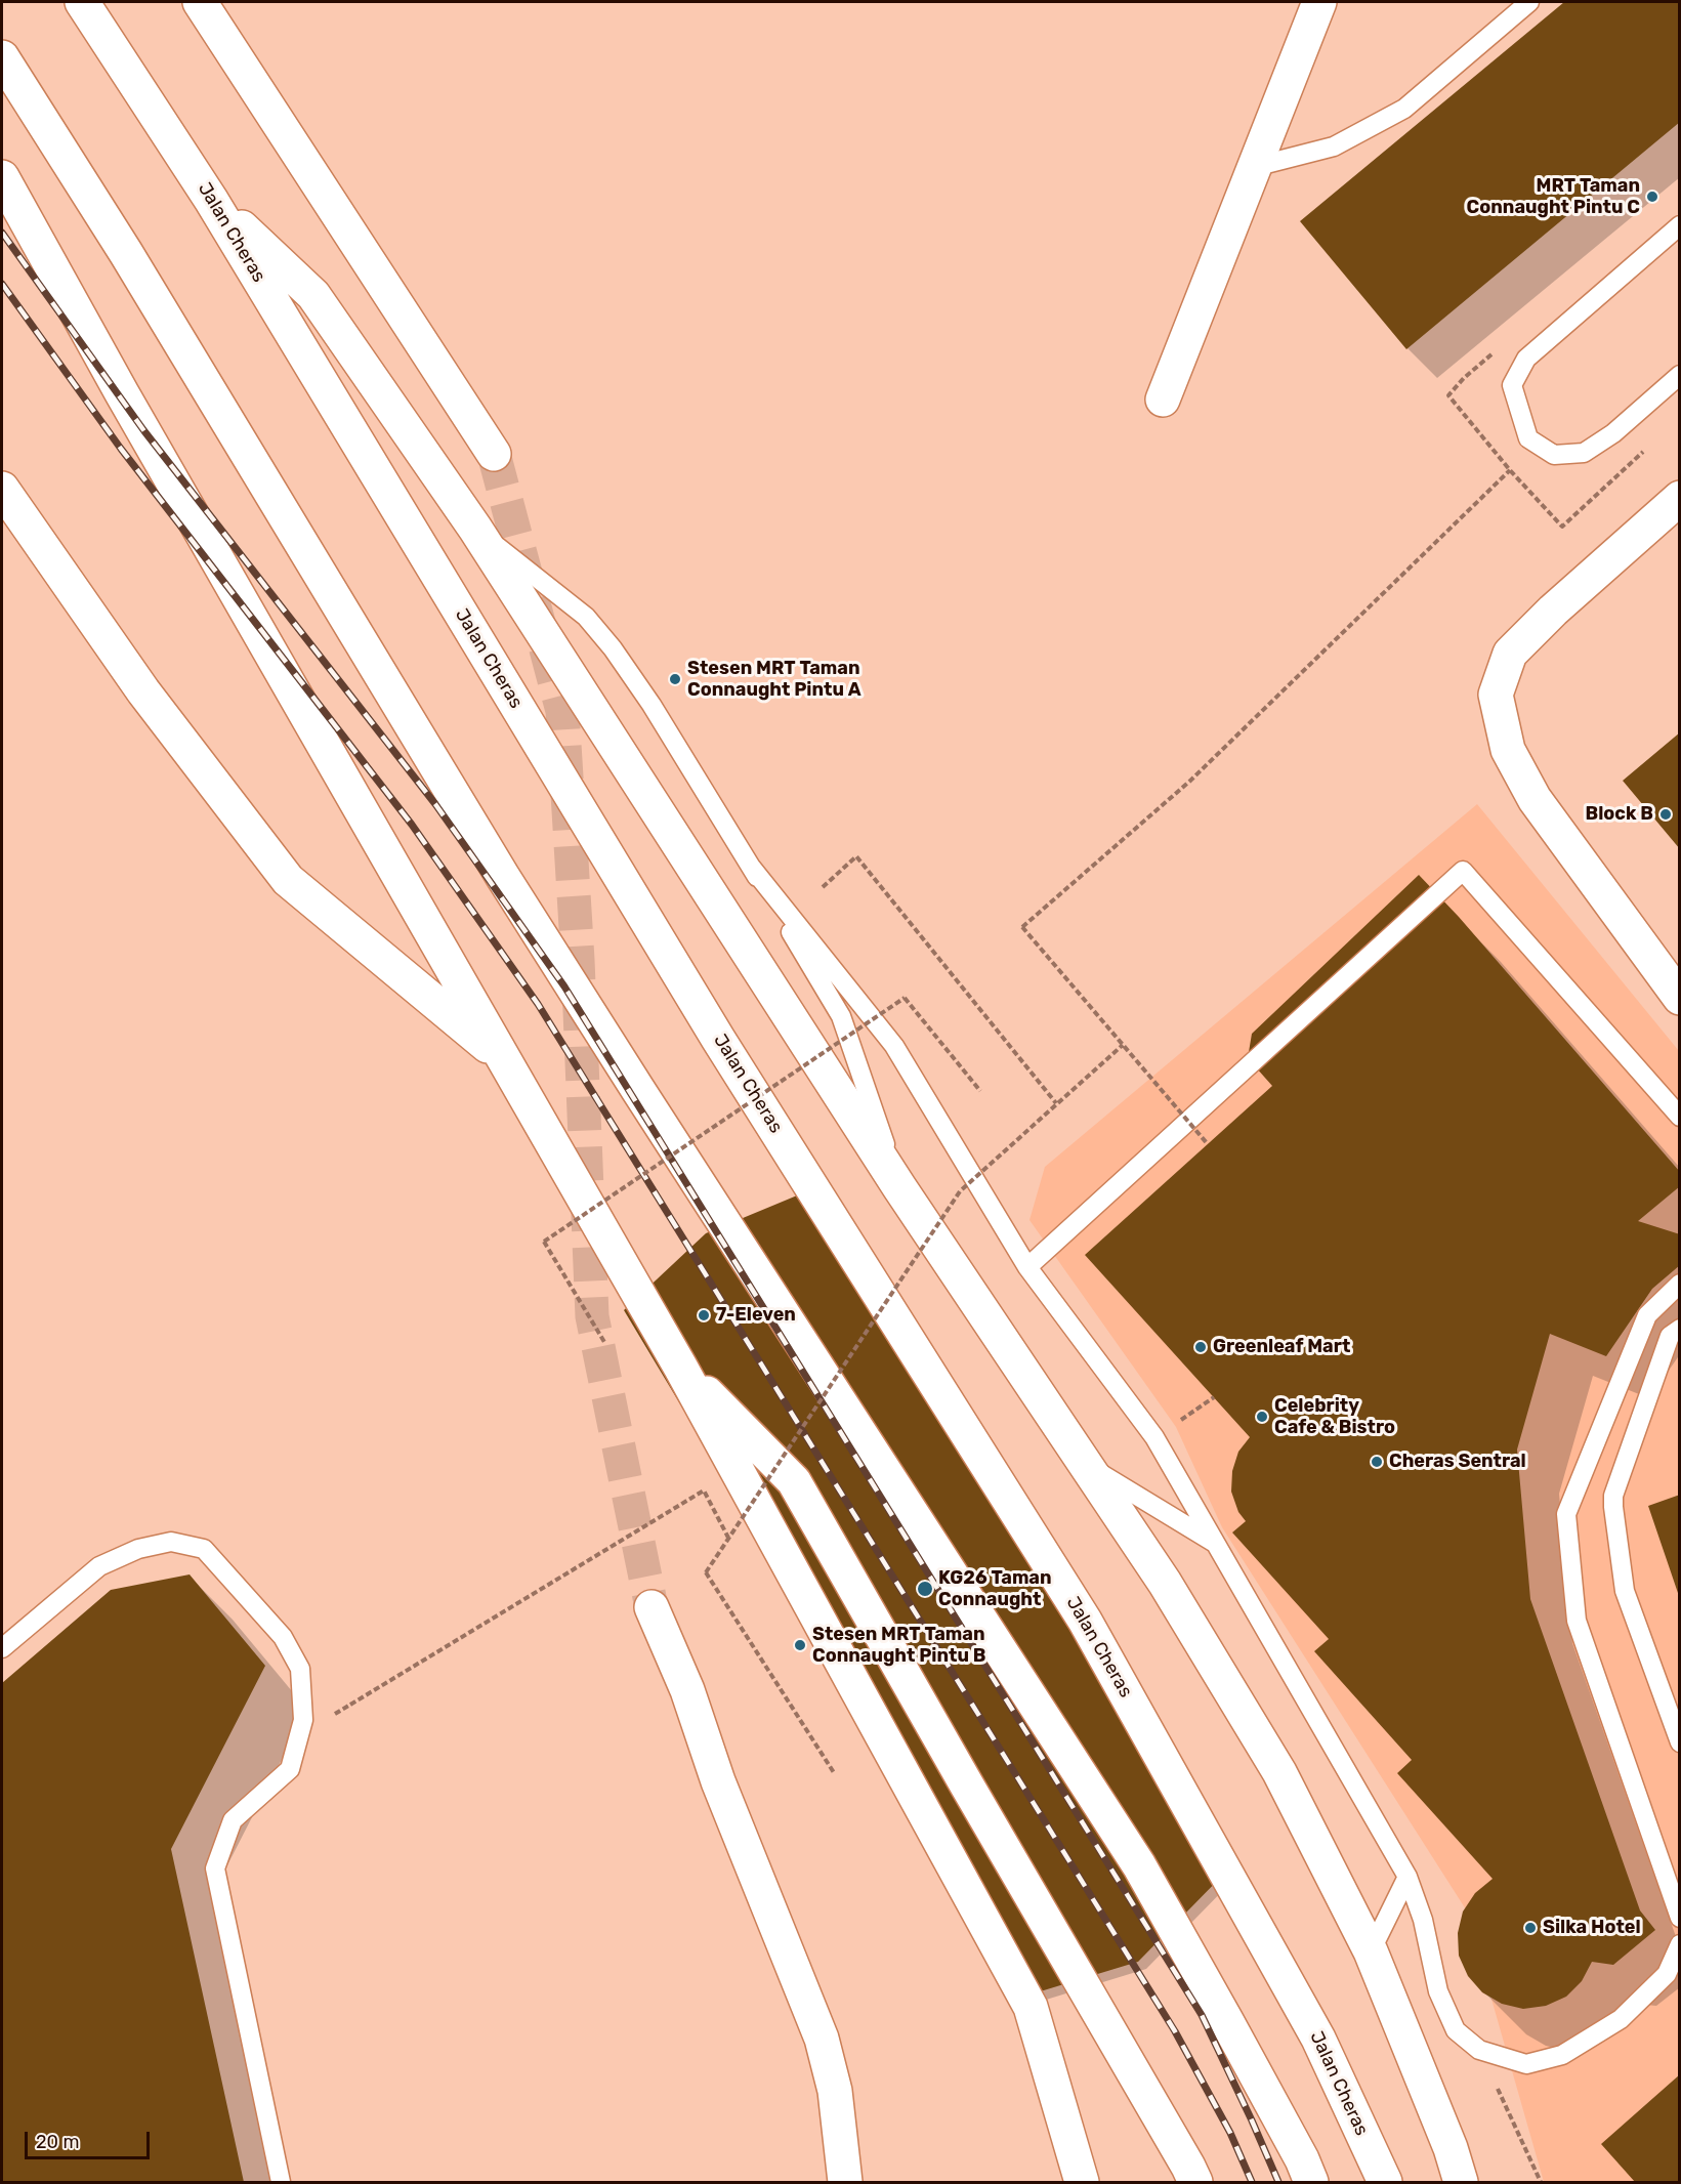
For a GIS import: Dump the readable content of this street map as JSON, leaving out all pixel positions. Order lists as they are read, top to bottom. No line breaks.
{"streets":{"main road":["Jalan Cheras"]},"places":["MRT Taman Connaught Pintu C","Stesen MRT Taman Connaught Pintu A","Block B","7-Eleven","Greenleaf Mart","Celebrity Cafe & Bistro","Cheras Sentral","KG26 Taman Connaught","Stesen MRT Taman Connaught Pintu B","Silka Hotel"],"scale_bar":"20 m"}
